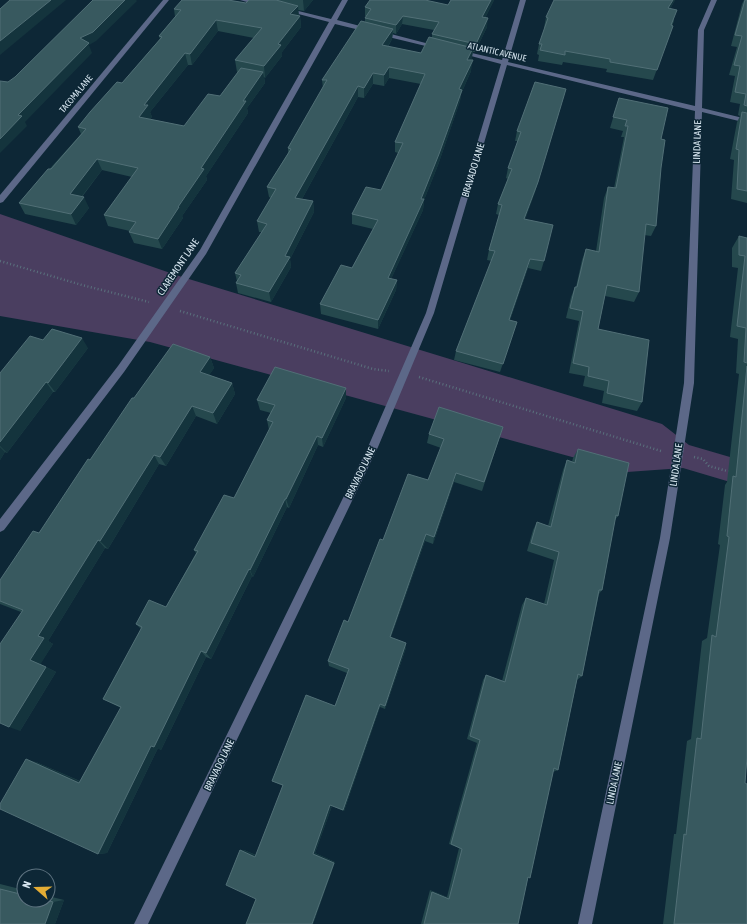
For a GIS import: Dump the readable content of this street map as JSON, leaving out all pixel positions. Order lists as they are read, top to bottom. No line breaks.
{"streets":{"street":["ATLANTIC AVENUE","TACOMA LANE","LINDA LANE","BRAVADO LANE","CLAREMONT LANE"]},"crossings":[["ATLANTIC AVENUE","LINDA LANE"],["ATLANTIC AVENUE","BRAVADO LANE"]],"north":"left"}
